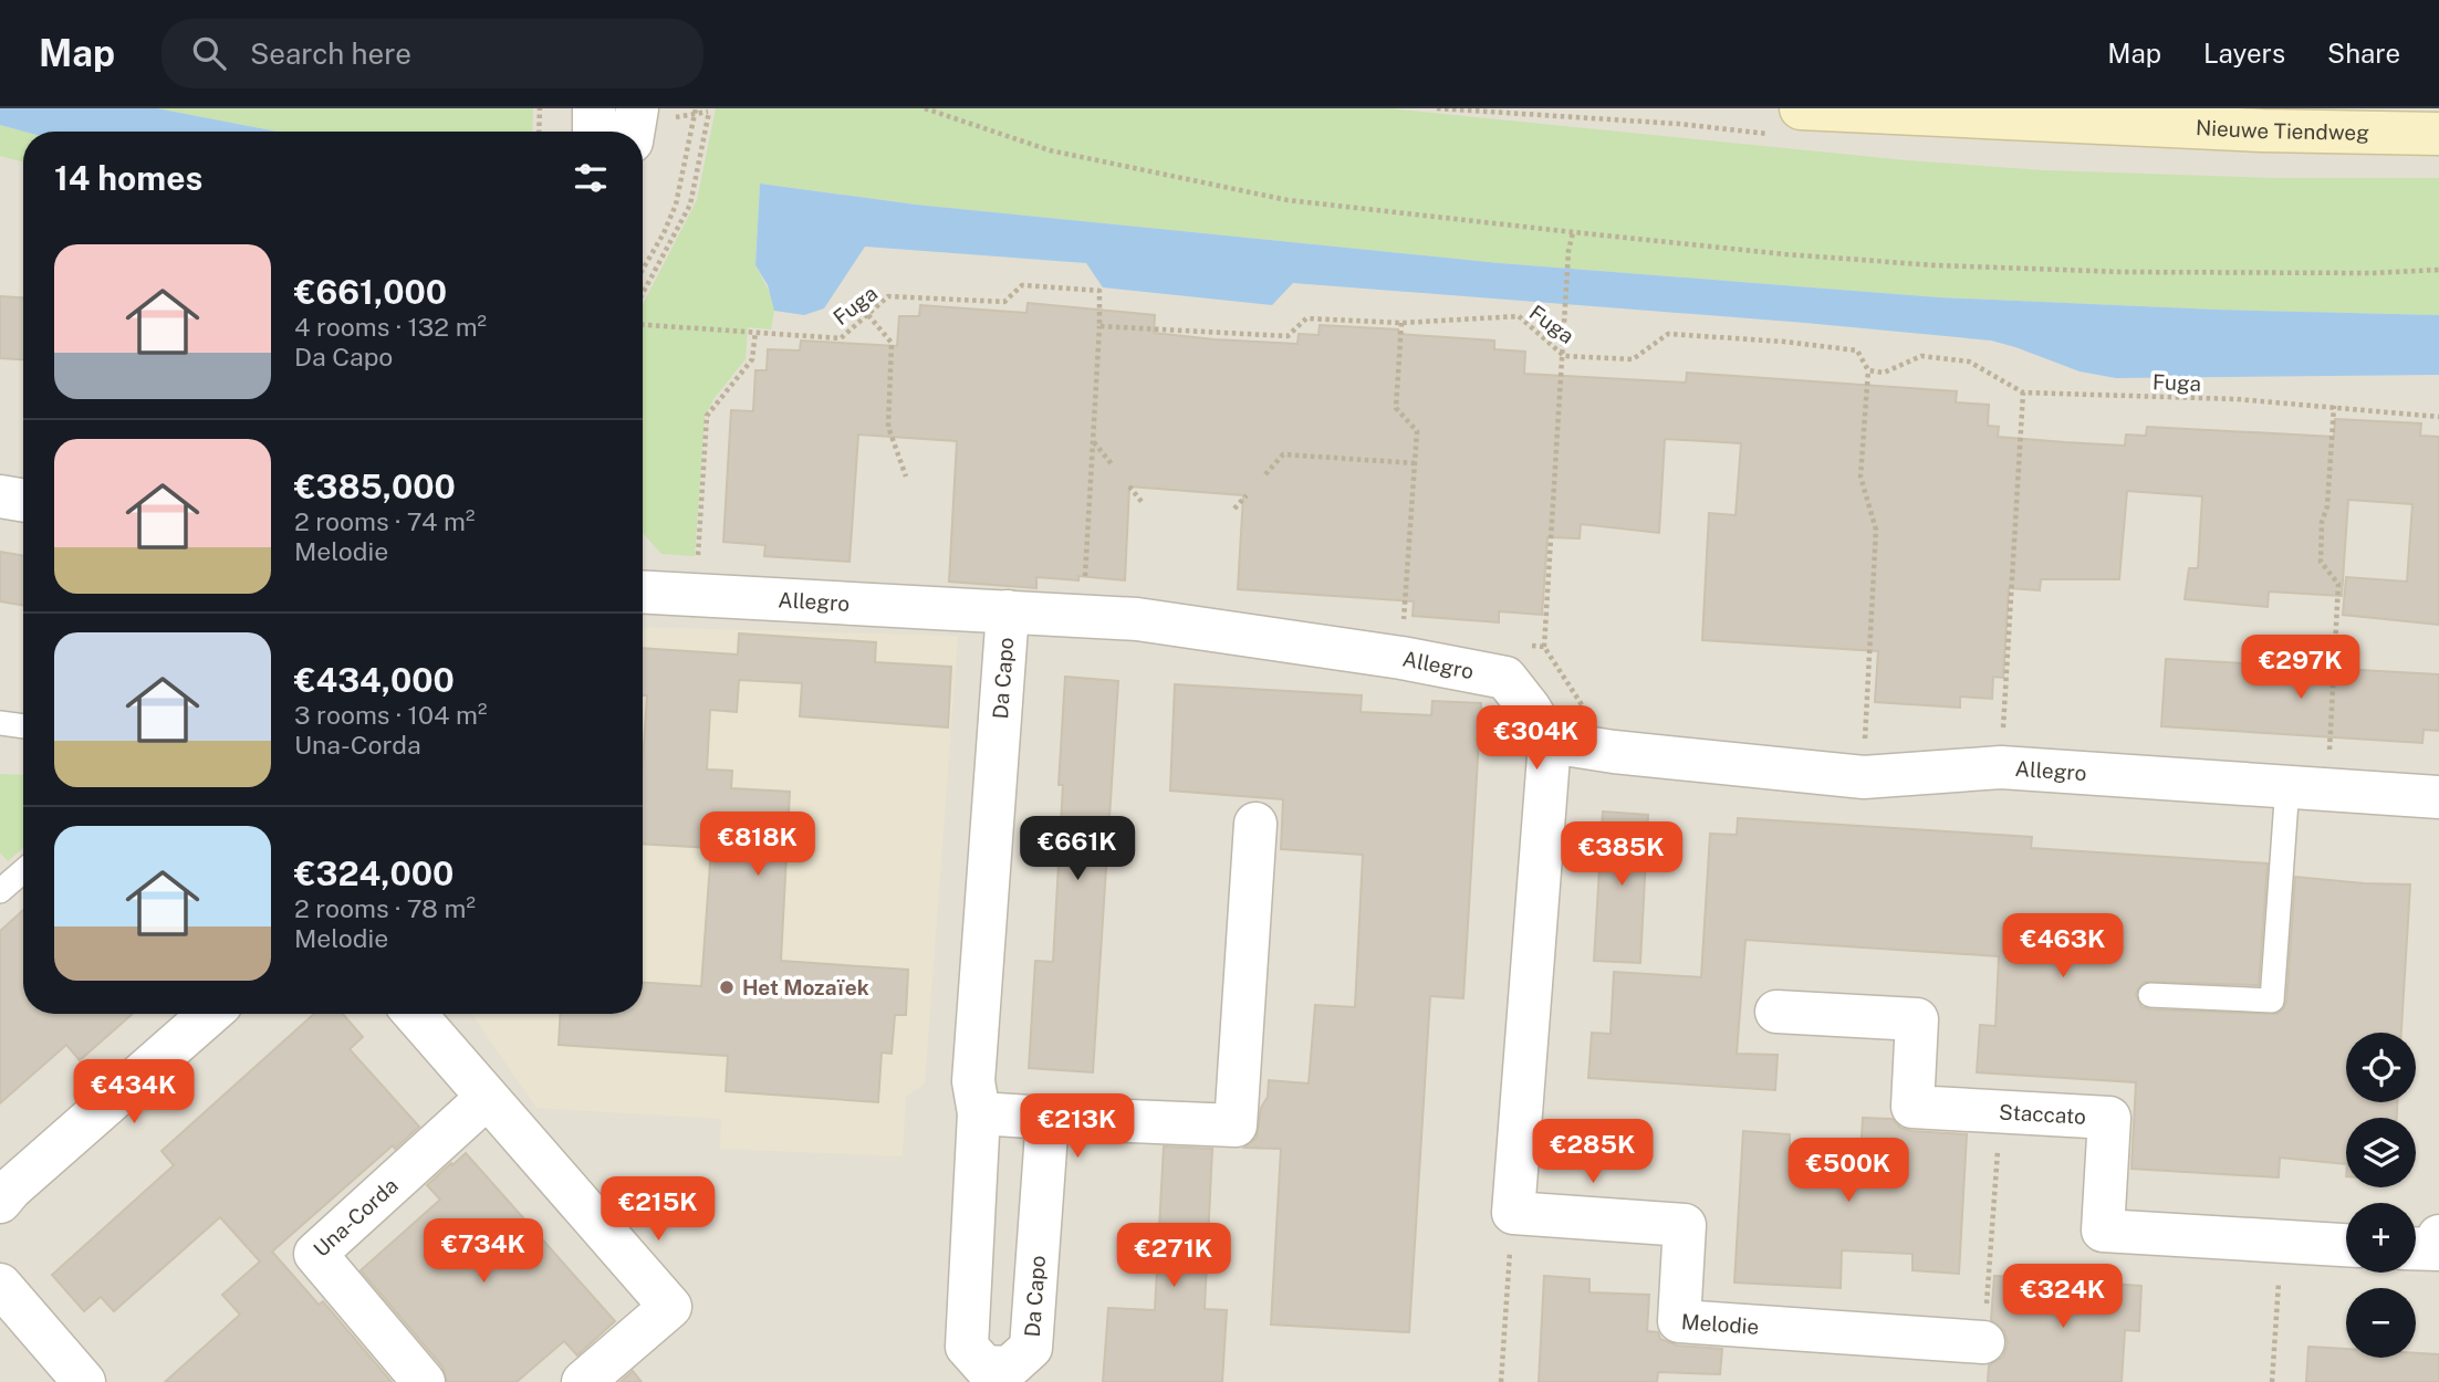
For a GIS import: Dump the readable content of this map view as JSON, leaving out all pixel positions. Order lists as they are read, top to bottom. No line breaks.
{"streets":{"street":["Nieuwe Tiendweg","Allegro","Da Capo","Staccato","Una-Corda","Melodie"],"path":["Fuga"]},"crossings":[["Allegro","Da Capo"]],"places":["Het Mozaïek"],"page":{"header":"Map","search":"Search here","nav":["Map","Layers","Share"],"heading":"14 homes","list":[{"name":"€661,000","note":"4 rooms · 132 m² · Da Capo"},{"name":"€385,000","note":"2 rooms · 74 m² · Melodie"},{"name":"€434,000","note":"3 rooms · 104 m² · Una-Corda"},{"name":"€324,000","note":"2 rooms · 78 m² · Melodie"}],"price":["€297K","€304K","€818K","€661K","€385K","€463K","€434K","€213K","€285K","€500K","€215K","€734K","€271K","€324K"],"map_buttons":["+","−"]}}
